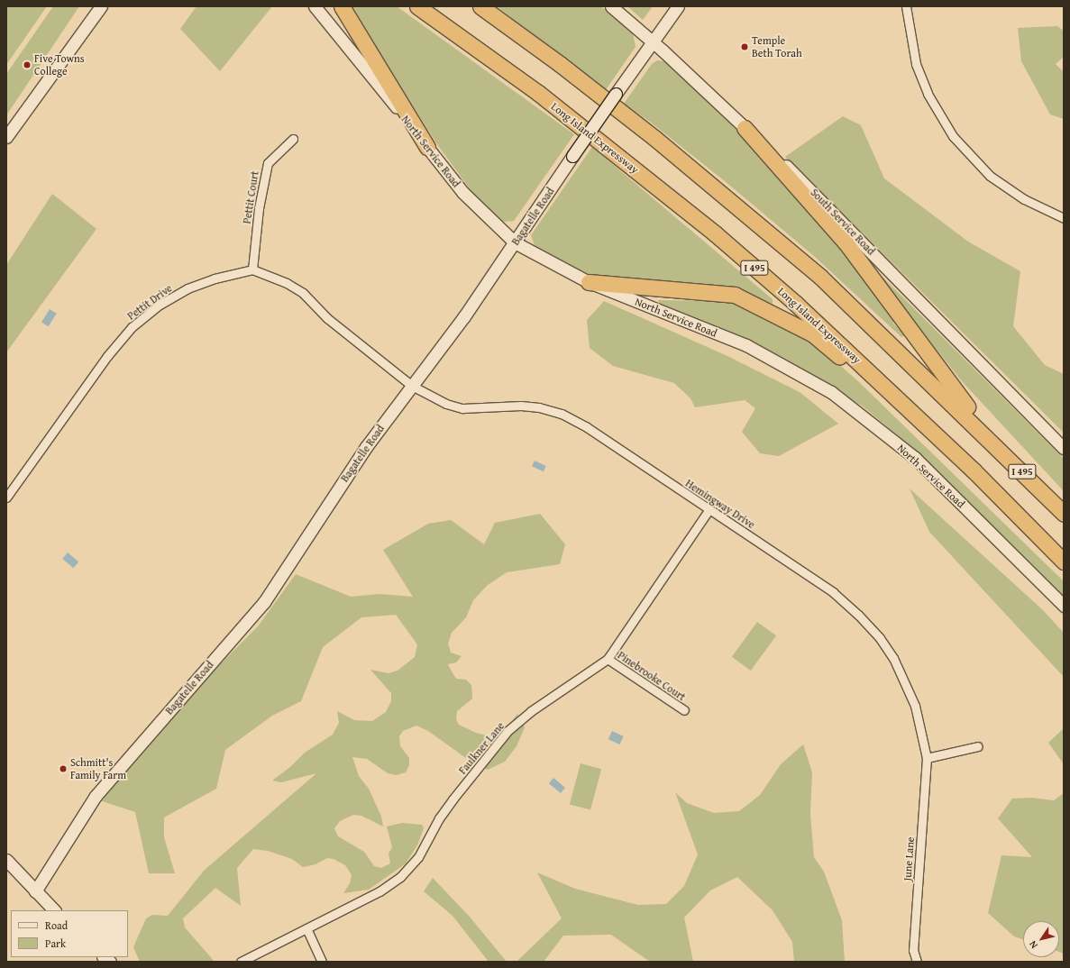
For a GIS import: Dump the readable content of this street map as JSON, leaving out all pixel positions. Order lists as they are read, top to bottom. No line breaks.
{"streets":{"highway":["Long Island Expressway","I 495"],"main road":["North Service Road","Bagatelle Road","South Service Road"],"street":["Pettit Court","Pettit Drive","Hemingway Drive","Pinebrooke Court","Faulkner Lane","June Lane"]},"crossings":[["North Service Road","Bagatelle Road"],["Pettit Court","Pettit Drive"],["Bagatelle Road","South Service Road"],["Bagatelle Road","Hemingway Drive"],["Hemingway Drive","Faulkner Lane"],["Hemingway Drive","June Lane"],["Pinebrooke Court","Faulkner Lane"]],"places":["Temple Beth Torah","Five Towns College","Schmitt's Family Farm"],"legend":["Road","Park"],"north":"bottom left"}
